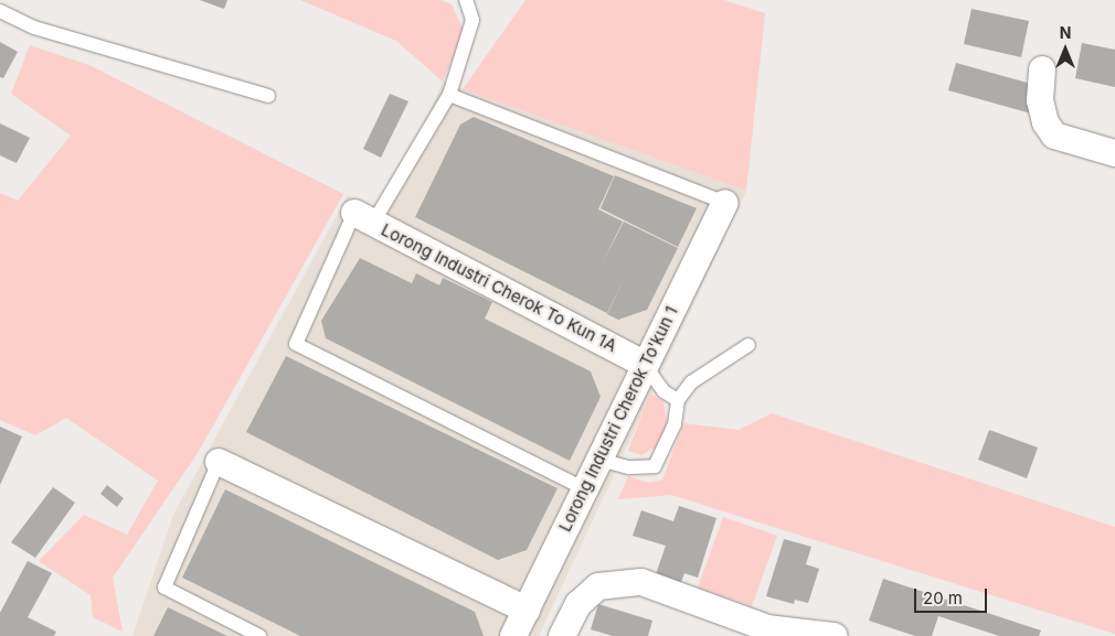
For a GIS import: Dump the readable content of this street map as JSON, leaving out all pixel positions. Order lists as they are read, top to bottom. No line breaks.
{"streets":{"street":["Lorong Industri Cherok To Kun 1A","Lorong Industri Cherok To'kun 1"]},"crossings":[["Lorong Industri Cherok To Kun 1A","Lorong Industri Cherok To'kun 1"]],"scale_bar":"20 m","north":"top"}
